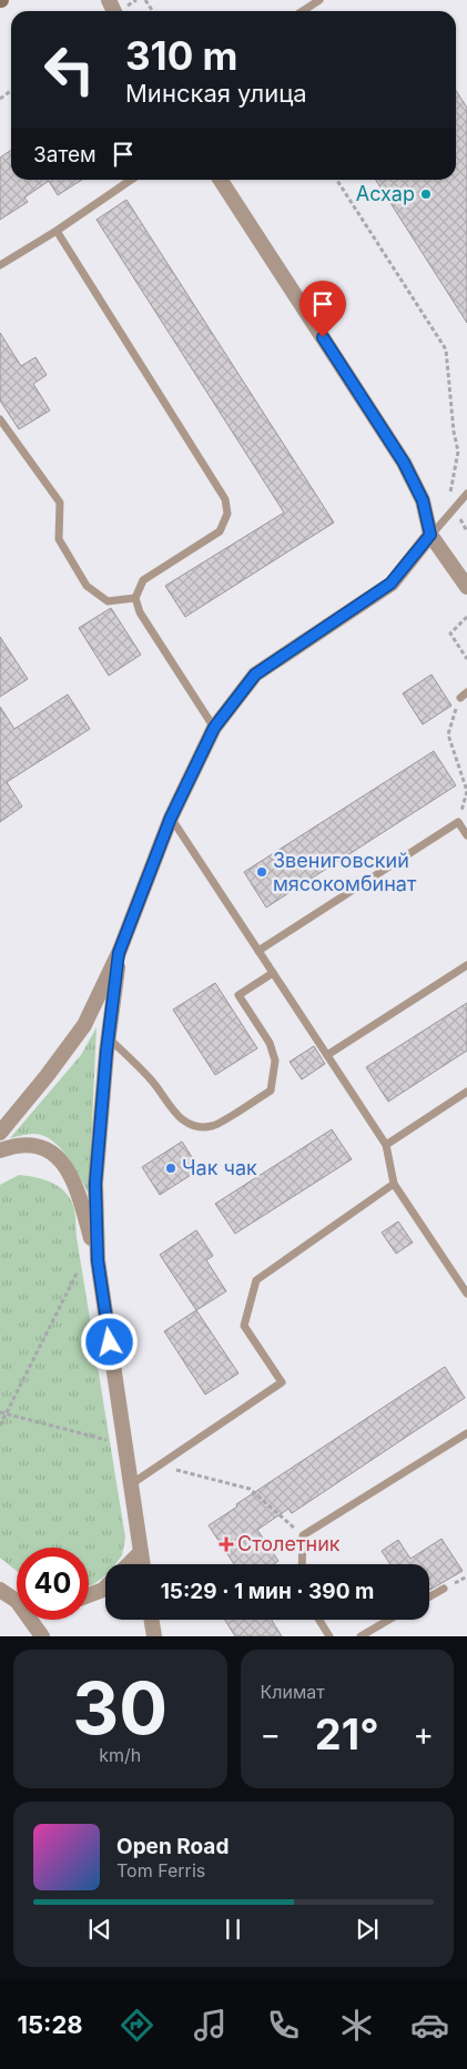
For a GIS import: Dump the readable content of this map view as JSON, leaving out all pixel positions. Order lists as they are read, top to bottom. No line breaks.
{"places":{"other":["Асхар","Звениговский мясокомбинат","Чак чак"],"health":["Столетник"]},"page":{"turn":["310 m","Минская улица"],"then":"Затем","limit":"40","trip":"15:29 · 1 мин · 390 m","tile":[["30","km/h"],"Климат"],"heat":["−","21°","+"],"song":["Open Road","Tom Ferris"],"tabs":"15:28"}}
